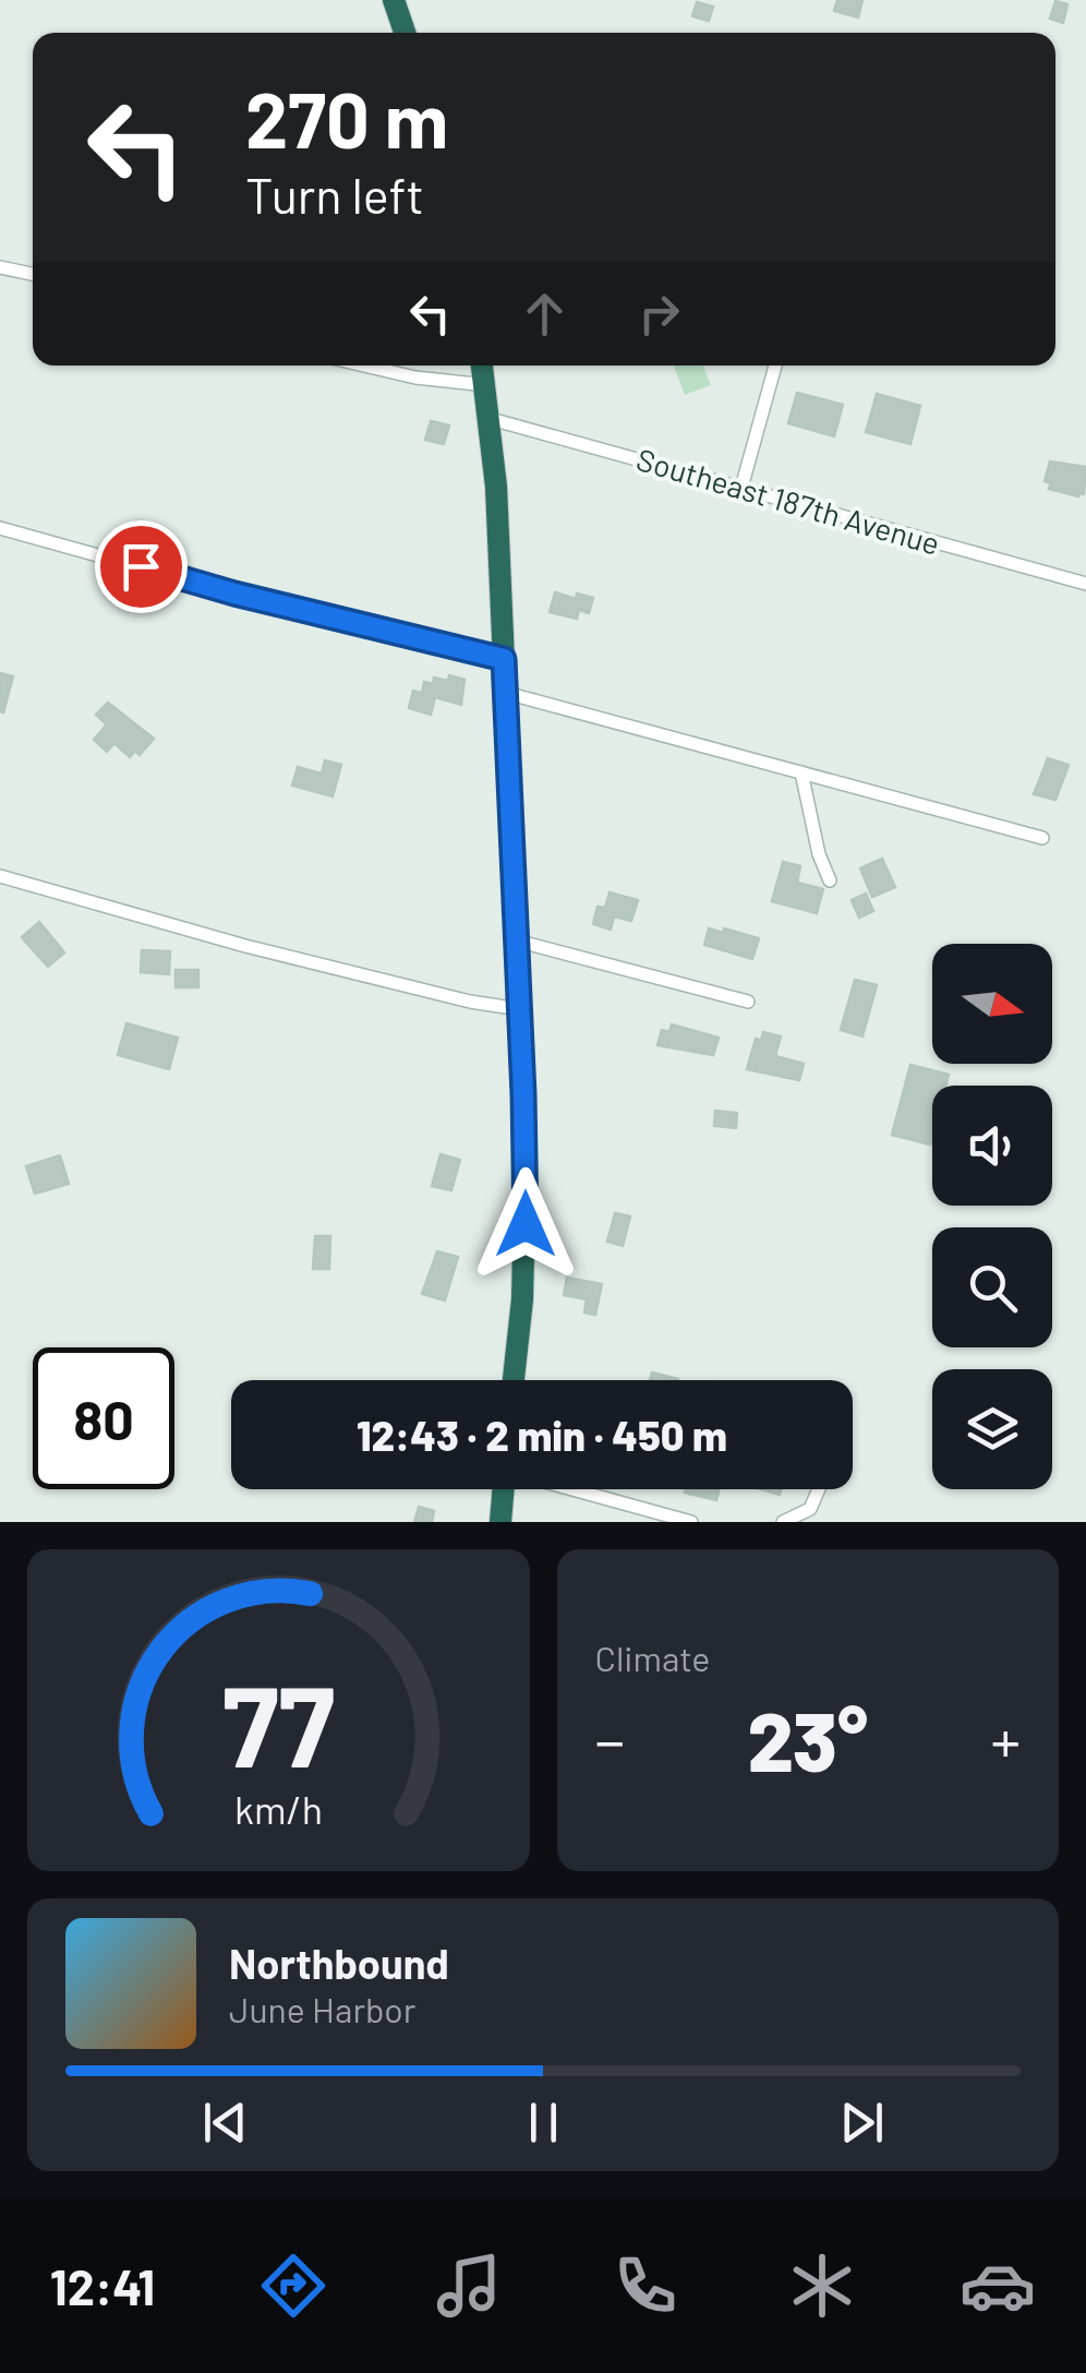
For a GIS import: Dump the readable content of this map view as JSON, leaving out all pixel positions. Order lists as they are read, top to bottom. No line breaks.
{"streets":{"street":["Southeast 187th Avenue"]},"north":"right","page":{"turn":["270 m","Turn left"],"limit":"80","trip":"12:43 · 2 min · 450 m","tile":"Climate","heat":["−","23°","+"],"song":["Northbound","June Harbor"],"tabs":"12:41","gauge":["77","km/h"]}}
